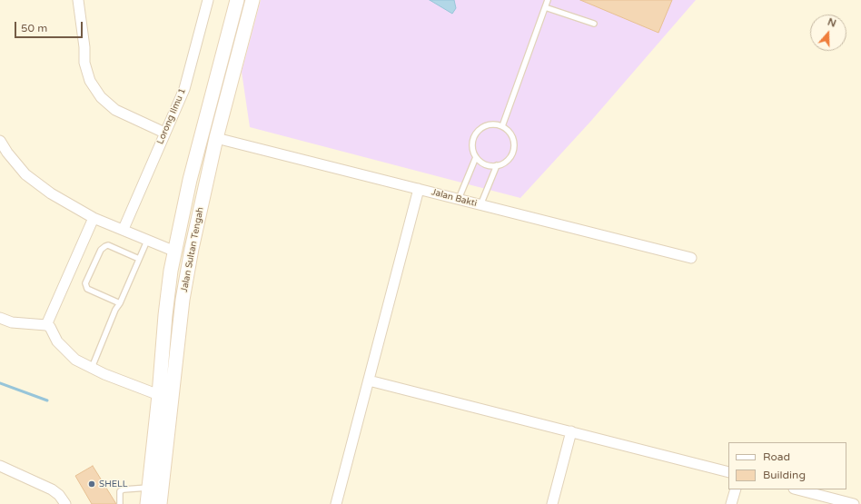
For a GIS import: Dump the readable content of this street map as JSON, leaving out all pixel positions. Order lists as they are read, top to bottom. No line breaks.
{"streets":{"main road":["Jalan Sultan Tengah"],"street":["Lorong Ilmu 1","Jalan Bakti"]},"crossings":[["Jalan Bakti","Jalan Sultan Tengah"]],"places":["SHELL"],"legend":["Road","Building"],"scale_bar":"50 m","north":"top"}
